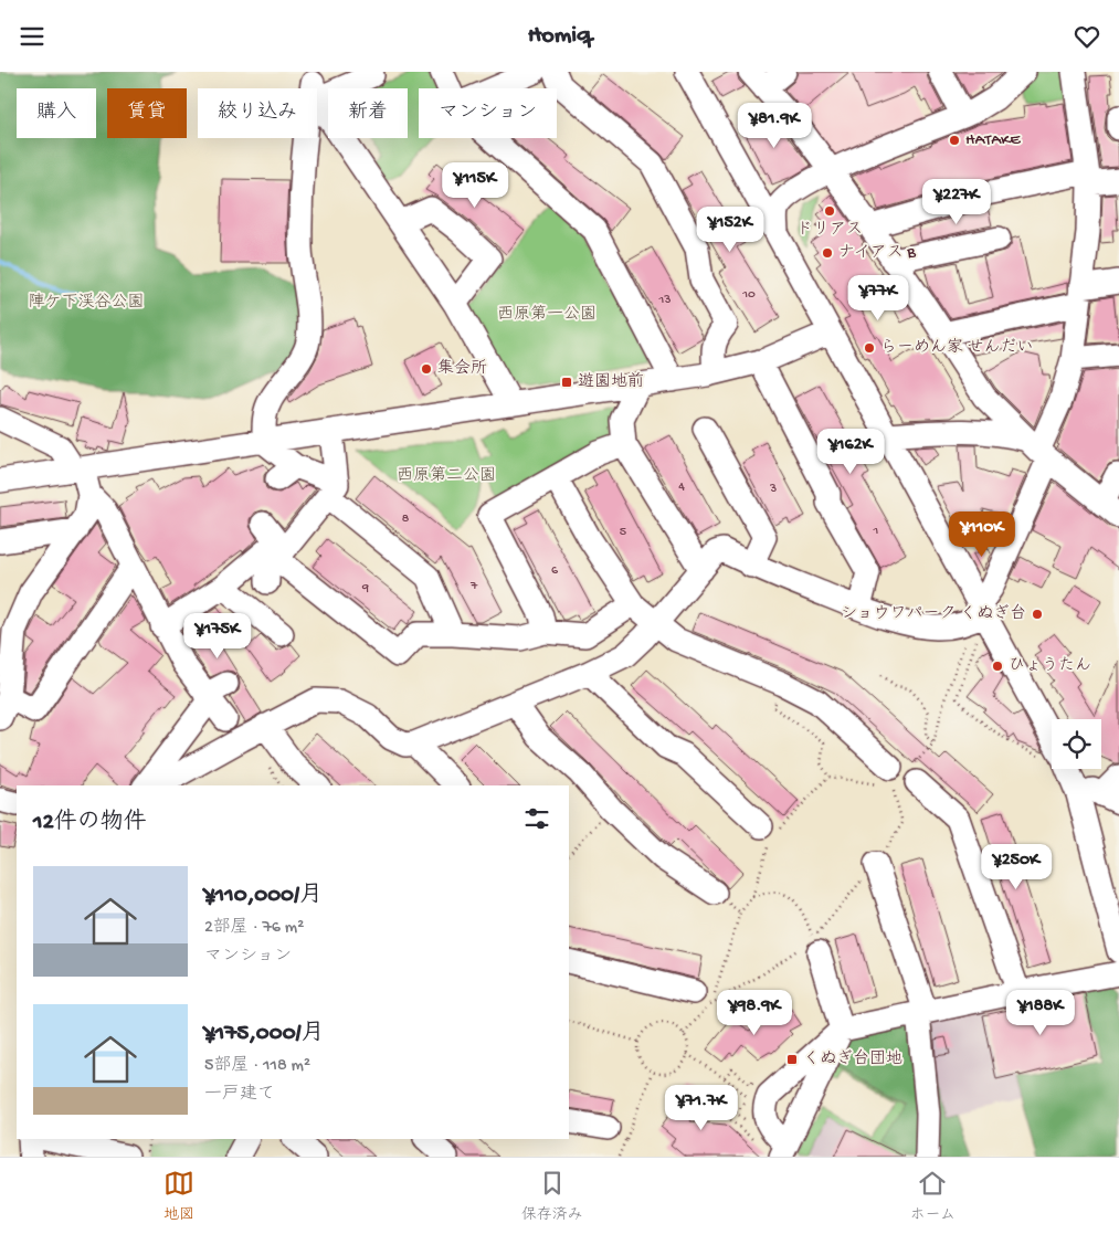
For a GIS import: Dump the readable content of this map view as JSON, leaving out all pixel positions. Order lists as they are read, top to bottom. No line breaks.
{"parks":["陣ケ下渓谷公園","西原第一公園","西原第二公園"],"places":{"other":["HATAKE","ドリアス","ナイアス B","らーめん家 せんだい","集会所","ショウワパーク くぬぎ台","ひょうたん"],"transit":["遊園地前","くぬぎ台団地"]},"house_numbers":["10","13","4","3","8","1","5","6","7","9"],"page":{"header":"Homiq","chip":["購入","賃貸","絞り込み","新着","マンション"],"price":["¥81.9K","¥115K","¥227K","¥152K","¥77K","¥162K","¥110K","¥175K","¥250K","¥98.9K","¥188K","¥71.7K"],"heading":"12件の物件","list":[{"name":"¥110,000/月","note":"2部屋 · 76 m² · マンション"},{"name":"¥175,000/月","note":"5部屋 · 118 m² · 一戸建て"}],"tabs":["地図","保存済み","ホーム"]}}
